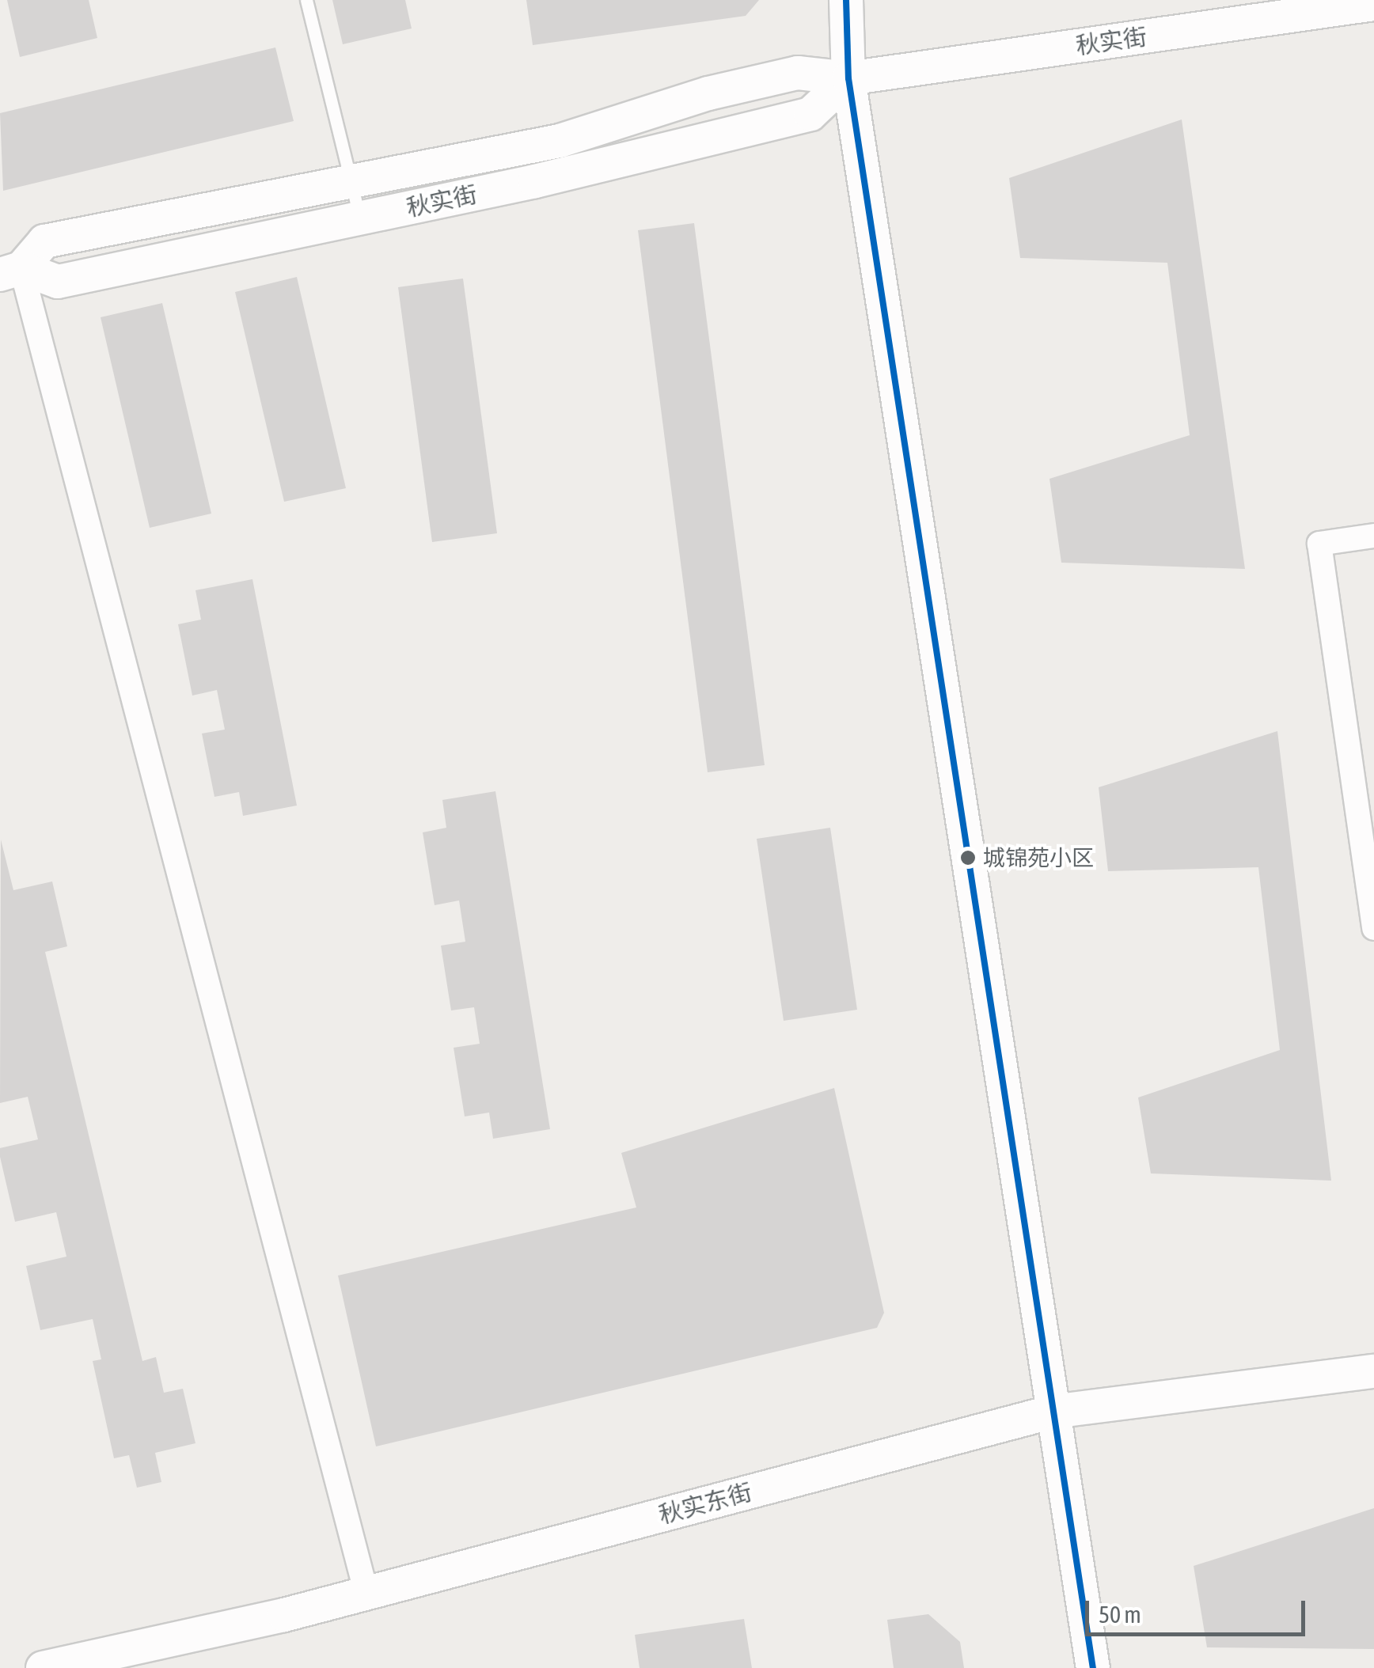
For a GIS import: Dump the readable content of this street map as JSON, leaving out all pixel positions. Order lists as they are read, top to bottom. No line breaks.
{"streets":{"street":["秋实街","秋实东街"]},"places":["城锦苑小区"],"scale_bar":"50 m"}
